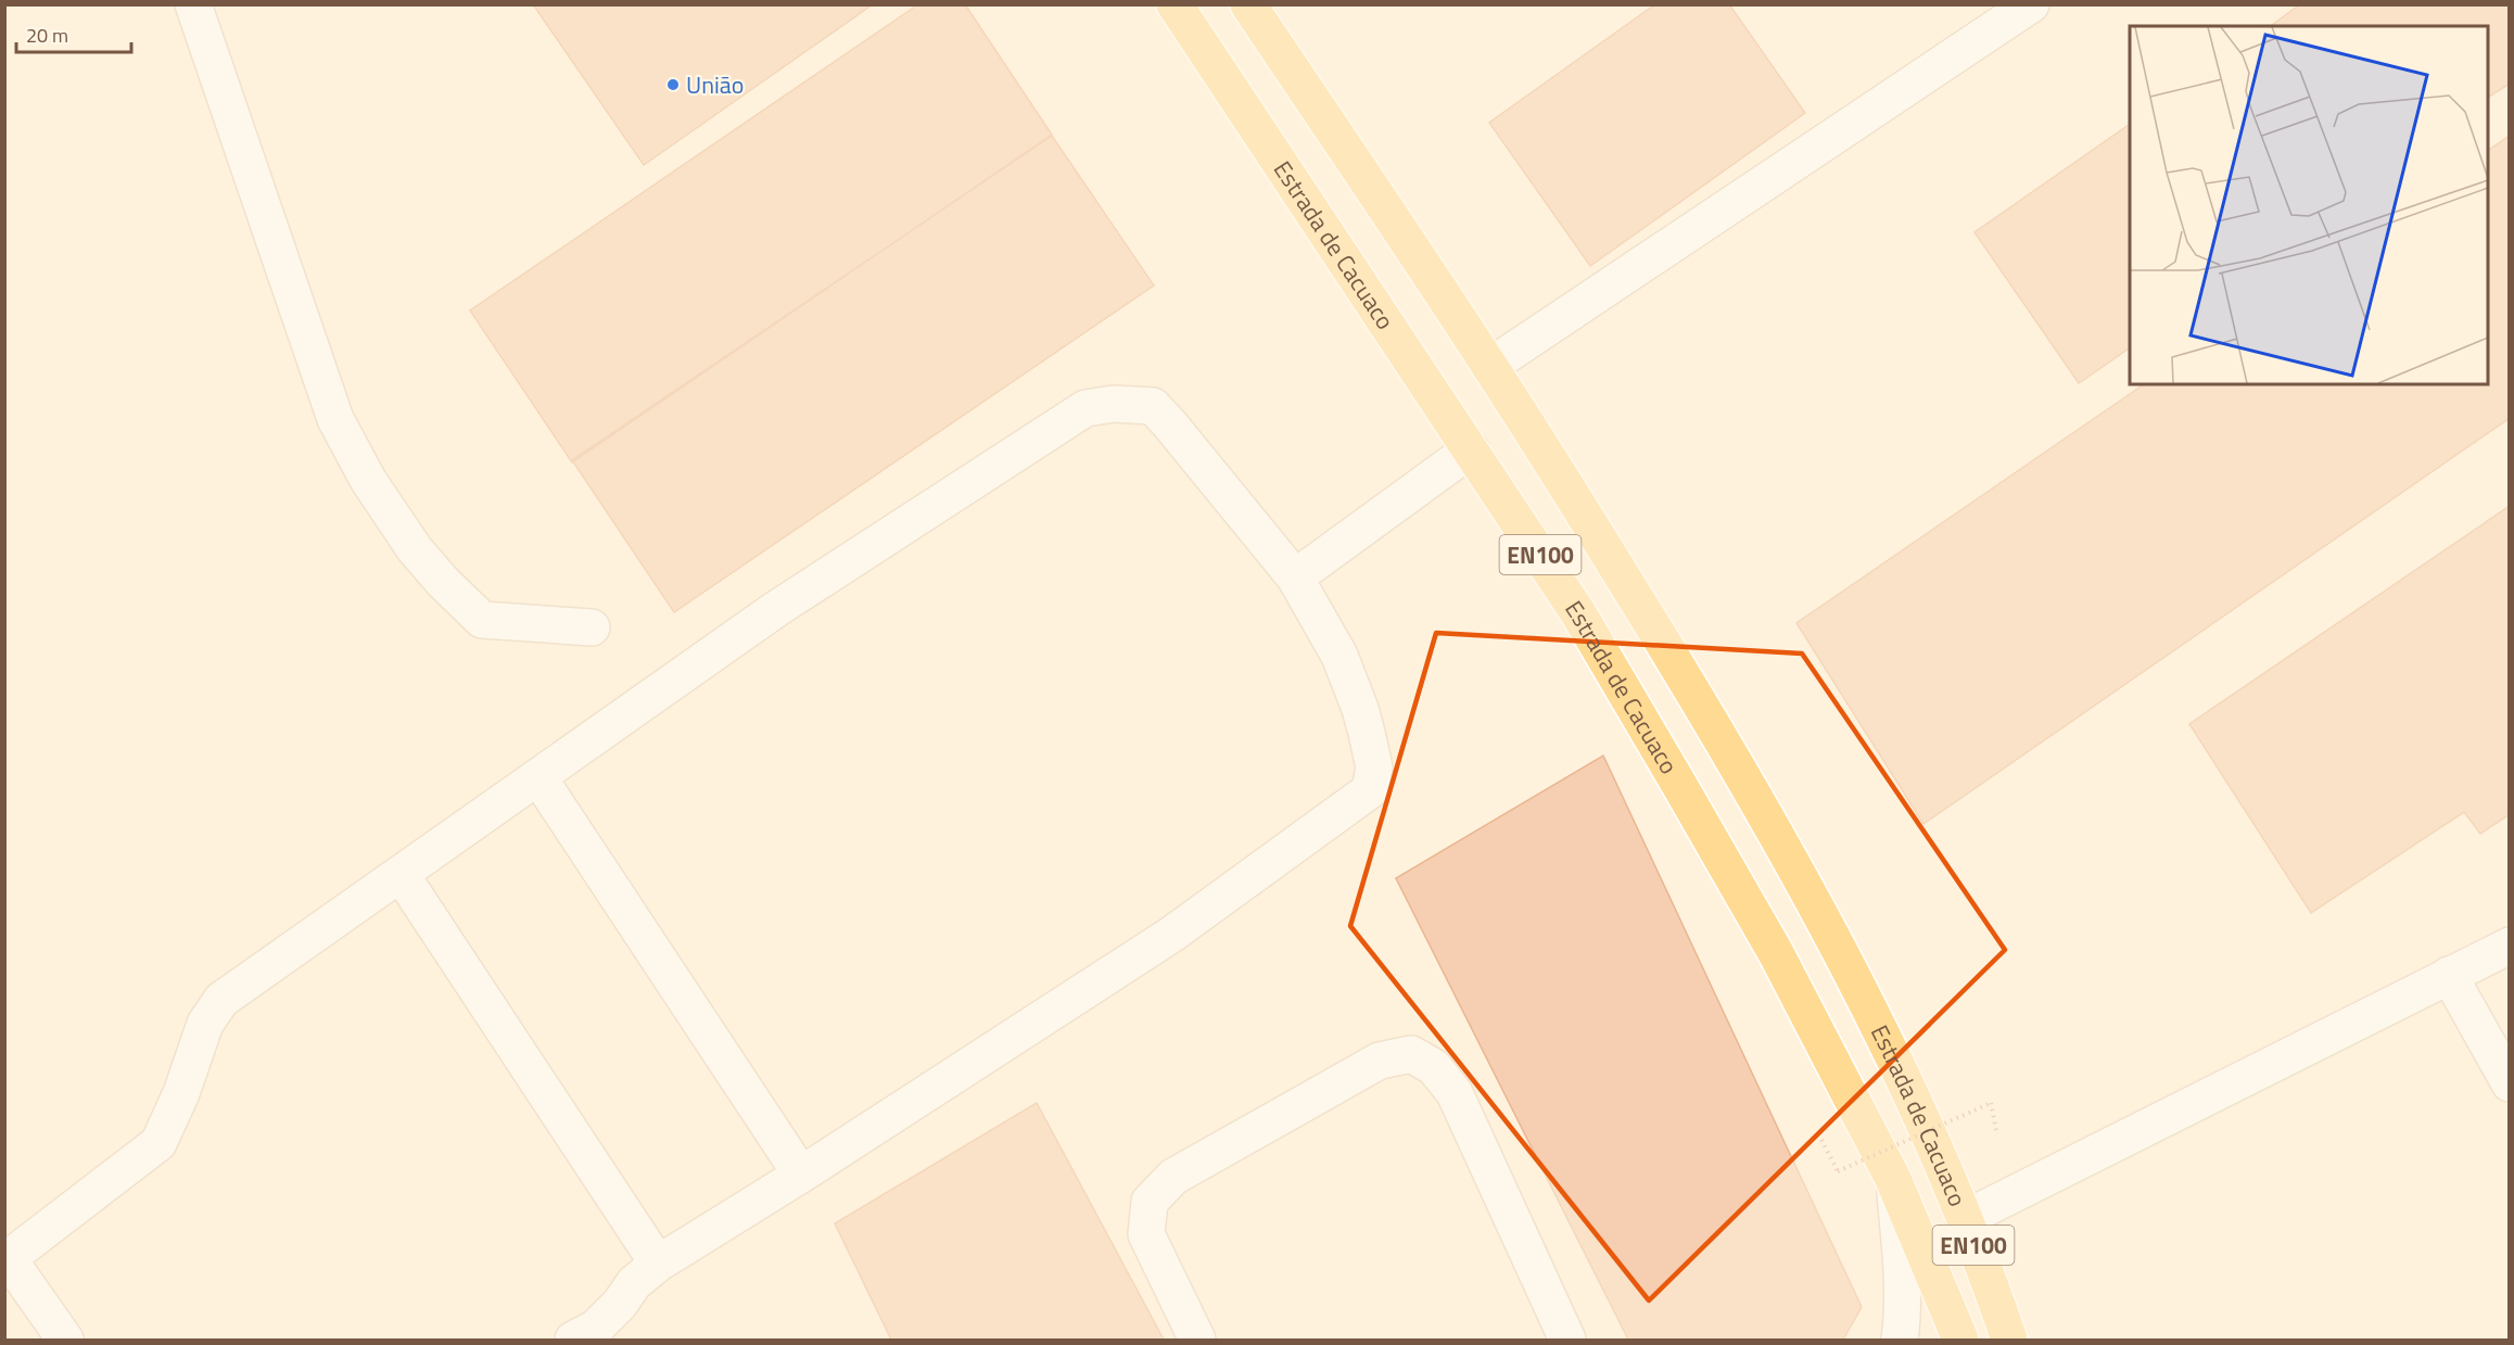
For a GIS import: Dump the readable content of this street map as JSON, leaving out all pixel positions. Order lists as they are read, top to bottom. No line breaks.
{"streets":{"main road":["Estrada de Cacuaco","EN100"]},"places":["União"],"scale_bar":"20 m"}
